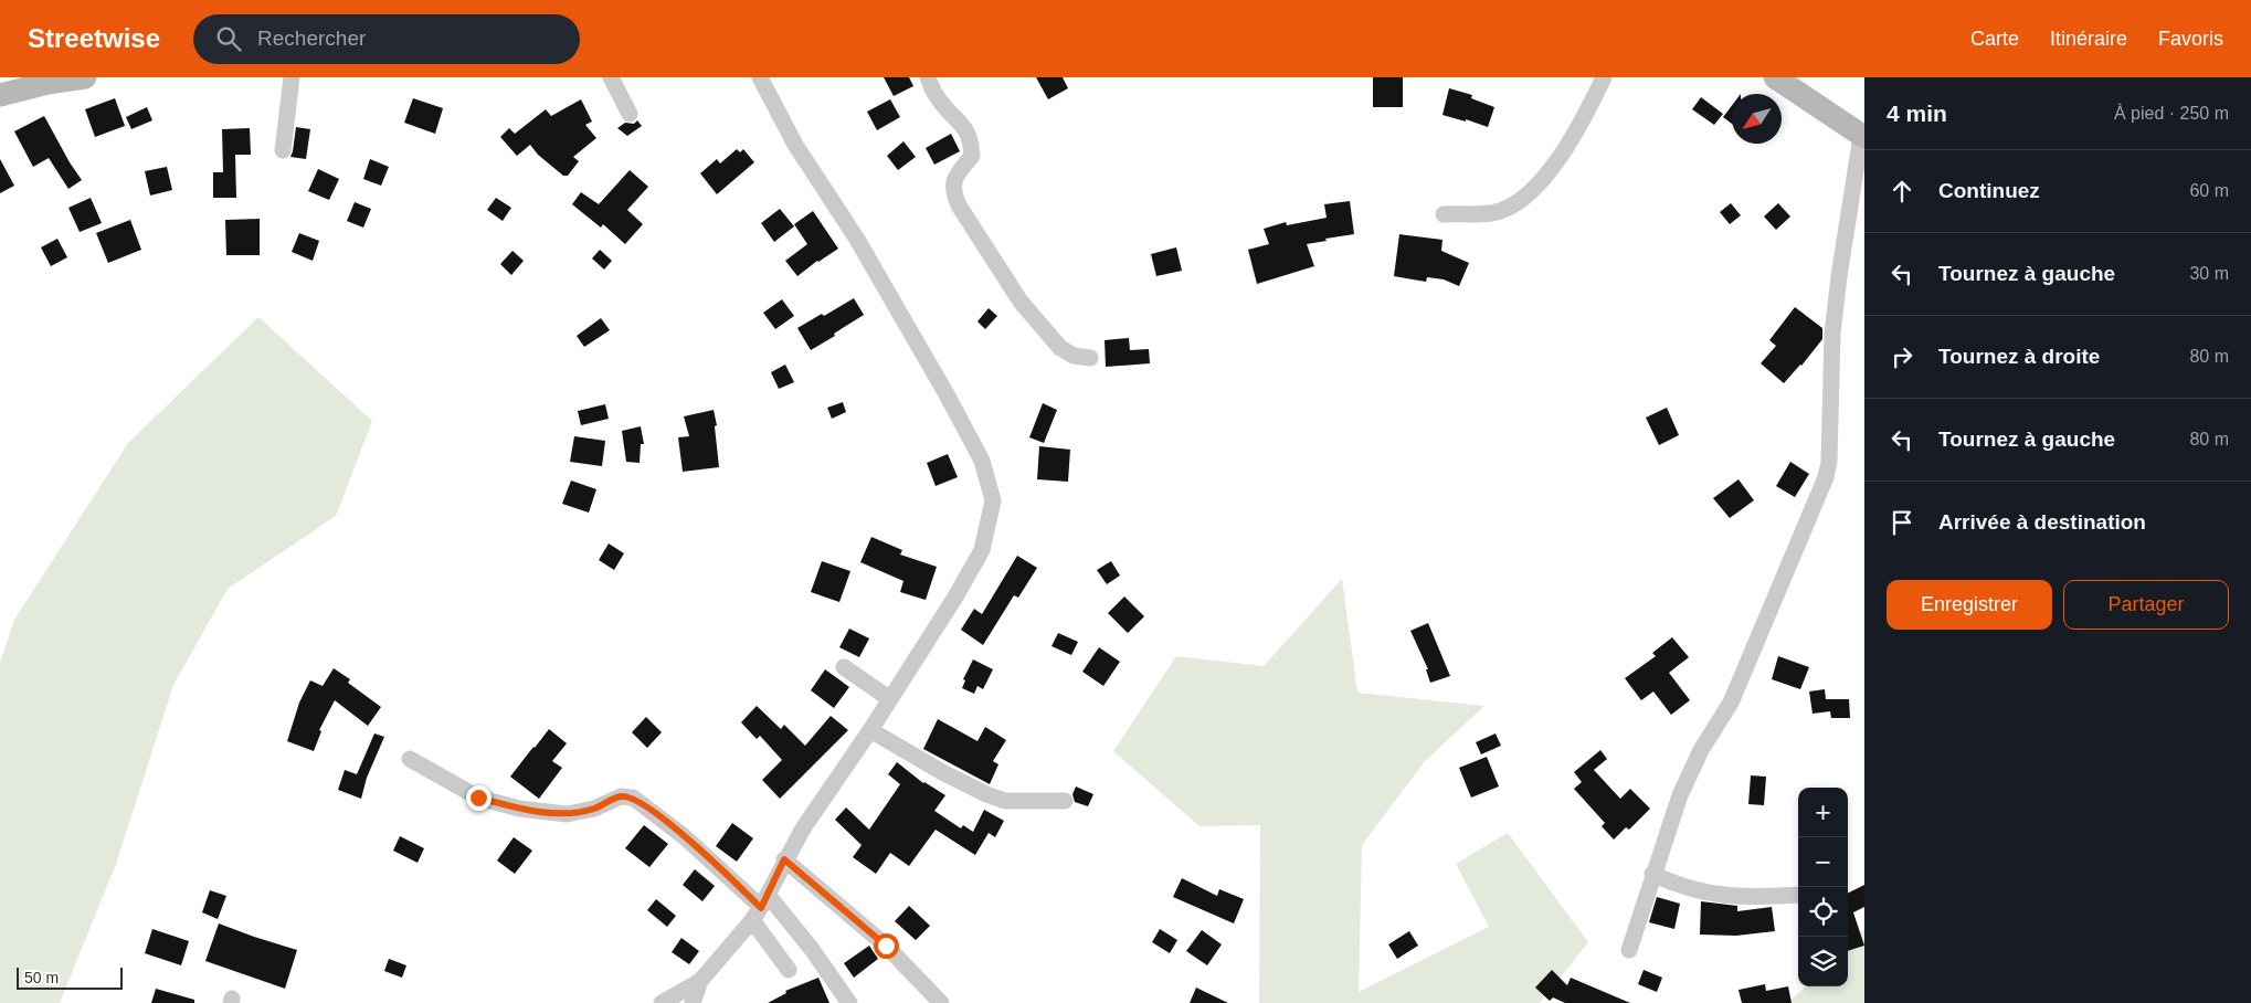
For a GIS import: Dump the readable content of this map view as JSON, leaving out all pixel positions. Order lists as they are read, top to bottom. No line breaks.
{"scale_bar":"50 m","north":"bottom left","page":{"header":"Streetwise","search":"Rechercher","nav":["Carte","Itinéraire","Favoris"],"heading":["4 min","À pied · 250 m"],"list":[["Continuez","60 m"],["Tournez à gauche","30 m"],["Tournez à droite","80 m"],["Tournez à gauche","80 m"],"Arrivée à destination"],"buttons":["Enregistrer","Partager"],"map_buttons":["+","−"],"scale":"50 m"}}
